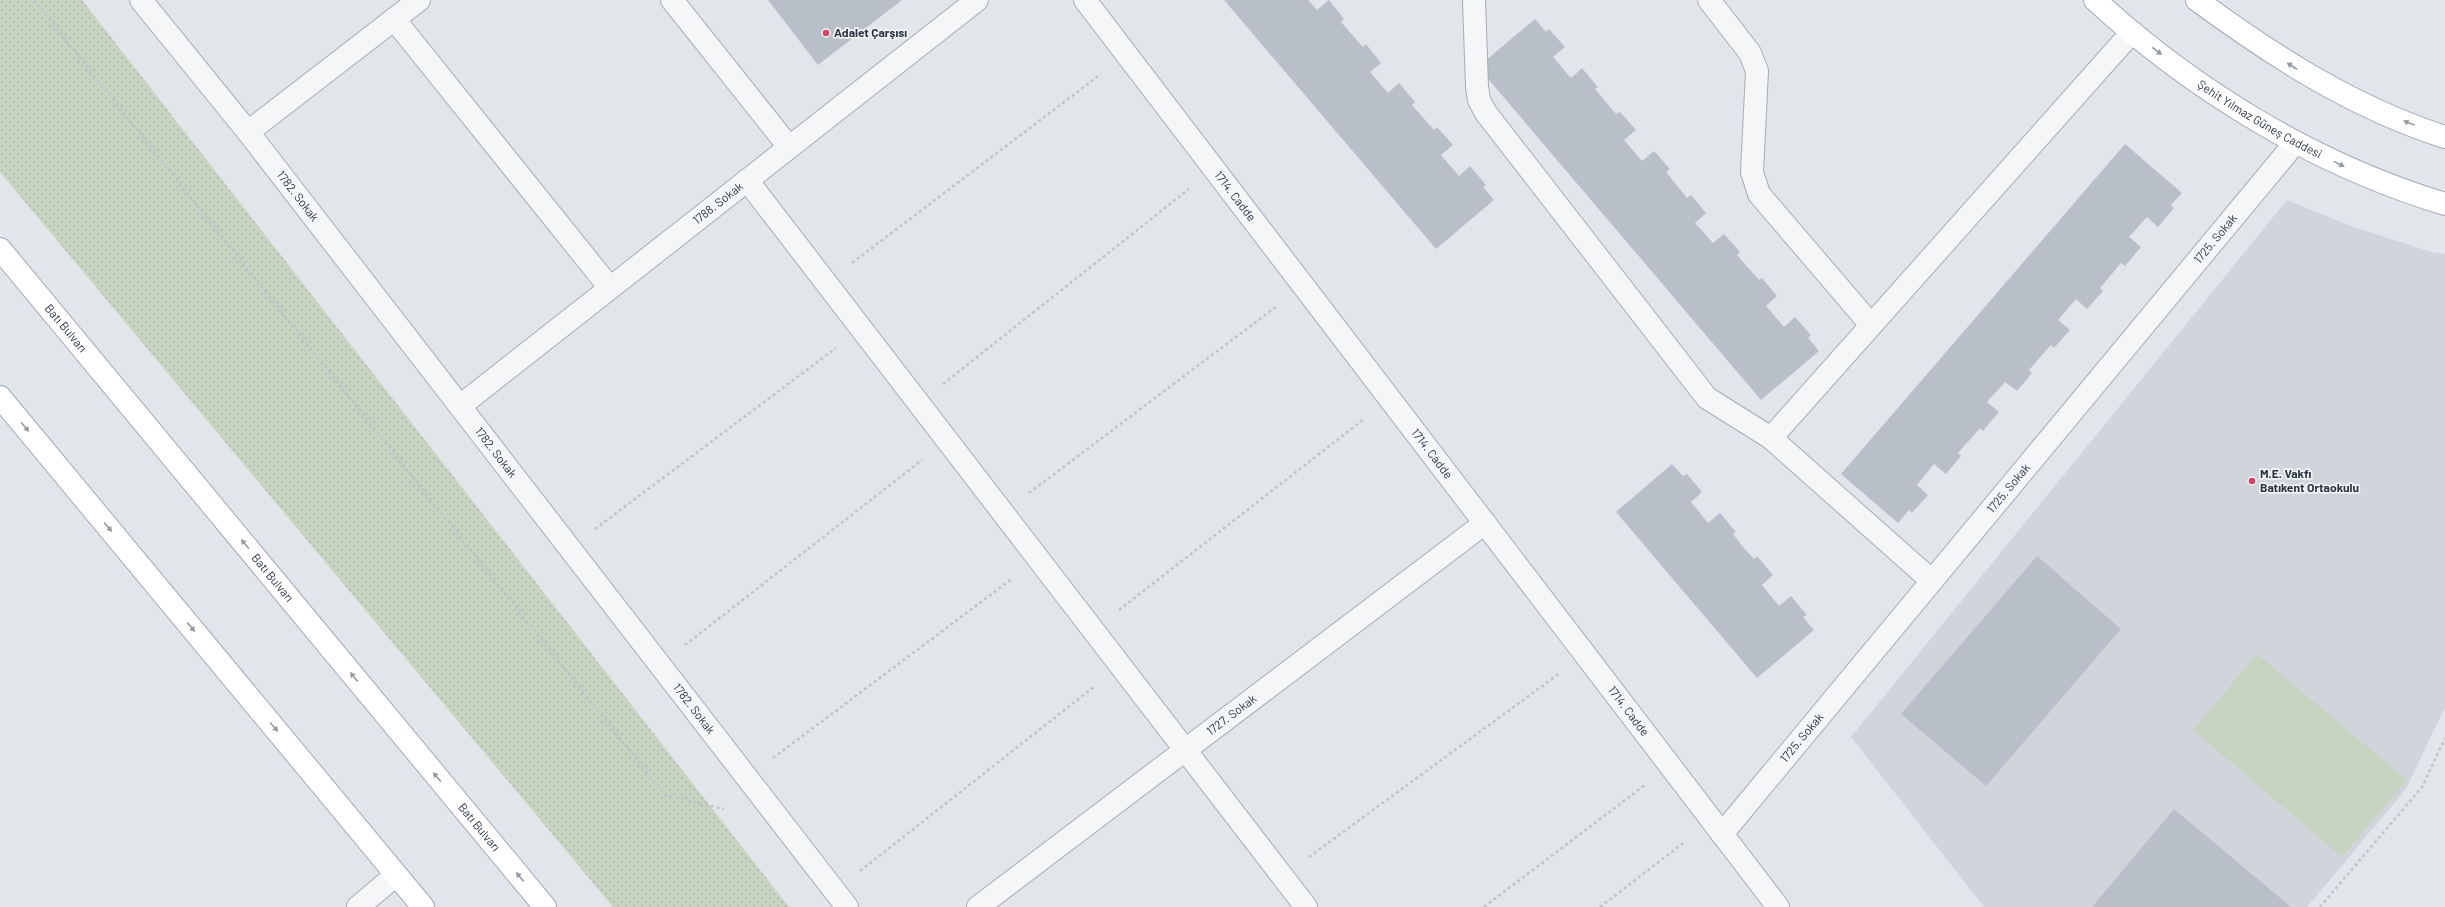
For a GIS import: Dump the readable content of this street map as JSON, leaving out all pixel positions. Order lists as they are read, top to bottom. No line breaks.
{"streets":{"main road":["Şehit Yılmaz Güneş Caddesi","Batı Bulvarı"],"street":["1782. Sokak","1714. Cadde","1788. Sokak","1725. Sokak","1727. Sokak"]},"crossings":[["Şehit Yılmaz Güneş Caddesi","1725. Sokak"],["1782. Sokak","1788. Sokak"],["1714. Cadde","1725. Sokak"],["1714. Cadde","1727. Sokak"]],"places":["Adalet Çarşısı","M.E. Vakfı Batıkent Ortaokulu"]}
